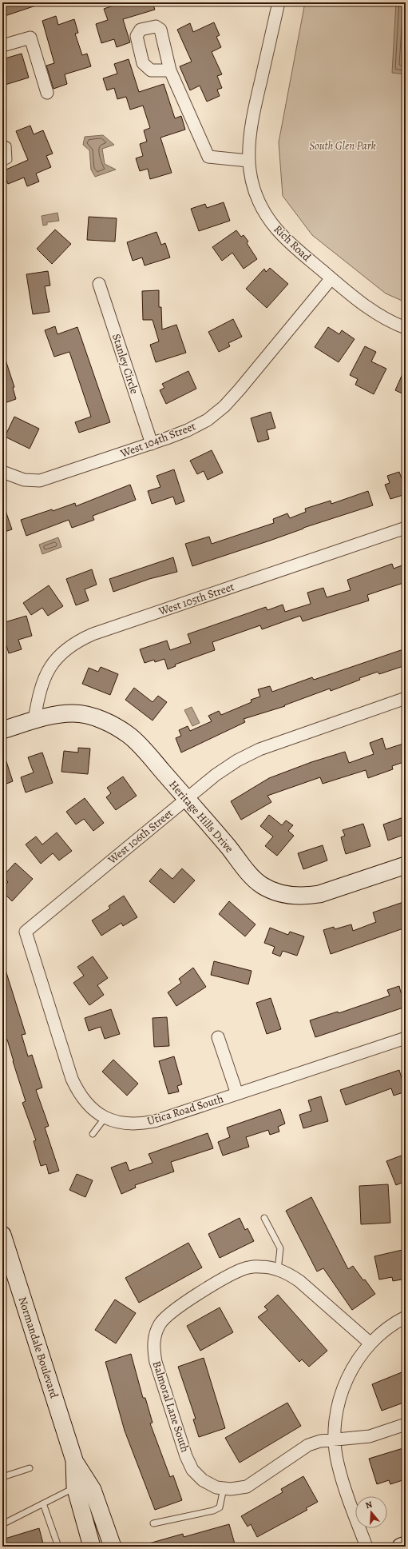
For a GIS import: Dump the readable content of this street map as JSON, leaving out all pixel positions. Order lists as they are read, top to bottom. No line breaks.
{"streets":{"street":["Rich Road","Stanley Circle","West 104th Street","West 105th Street","Heritage Hills Drive","West 106th Street","Utica Road South","Normandale Boulevard","Balmoral Lane South"]},"crossings":[["Rich Road","West 104th Street"],["Stanley Circle","West 104th Street"],["West 105th Street","Heritage Hills Drive"],["Heritage Hills Drive","West 106th Street"],["West 106th Street","Utica Road South"]],"parks":["South Glen Park"],"north":"top"}
